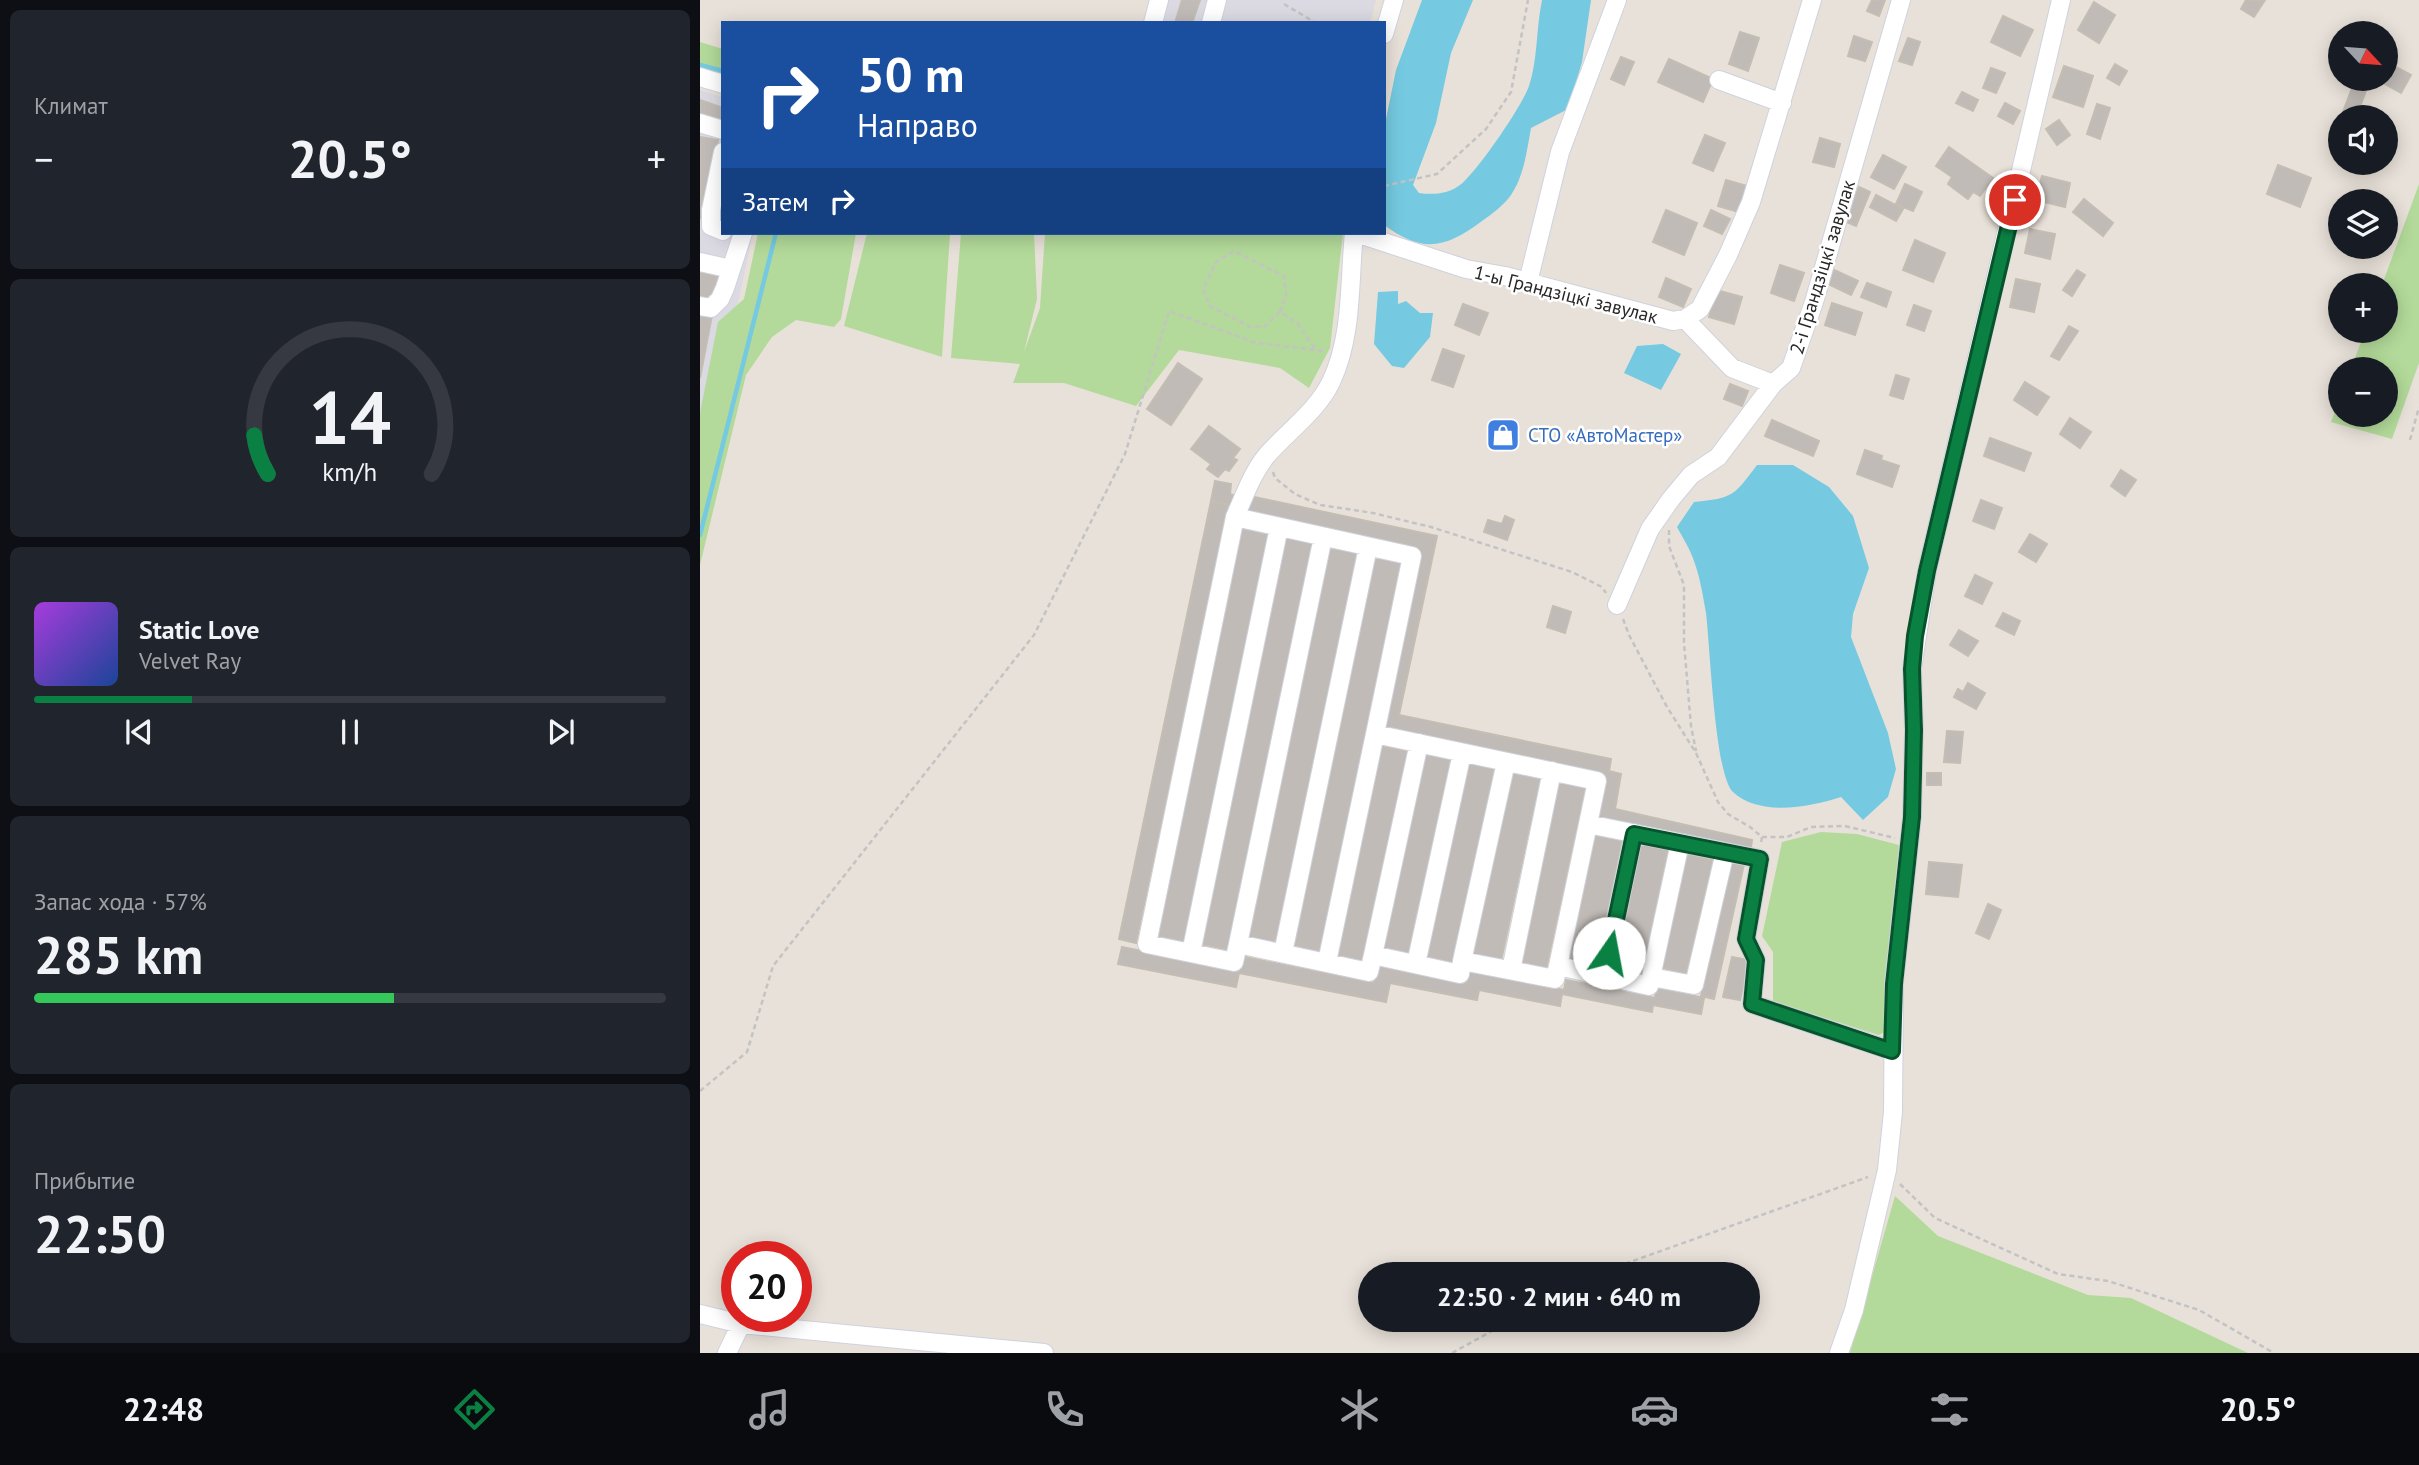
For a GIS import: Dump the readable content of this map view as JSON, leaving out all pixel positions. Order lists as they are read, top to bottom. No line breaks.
{"streets":{"street":["2-і Грандзіцкі завулак","1-ы Грандзіцкі завулак"]},"places":{"shop":["СТО «АвтоМастер»"]},"north":"bottom right","page":{"tile":["Климат",["Запас хода · 57%","285 km"],["Прибытие","22:50"]],"map_buttons":["+","−"],"turn":["50 m","Направо"],"heat":["−","20.5°","+"],"then":"Затем","song":["Static Love","Velvet Ray"],"limit":"20","trip":"22:50 · 2 мин · 640 m","tabs":["22:48","20.5°"],"gauge":["14","km/h"]}}
